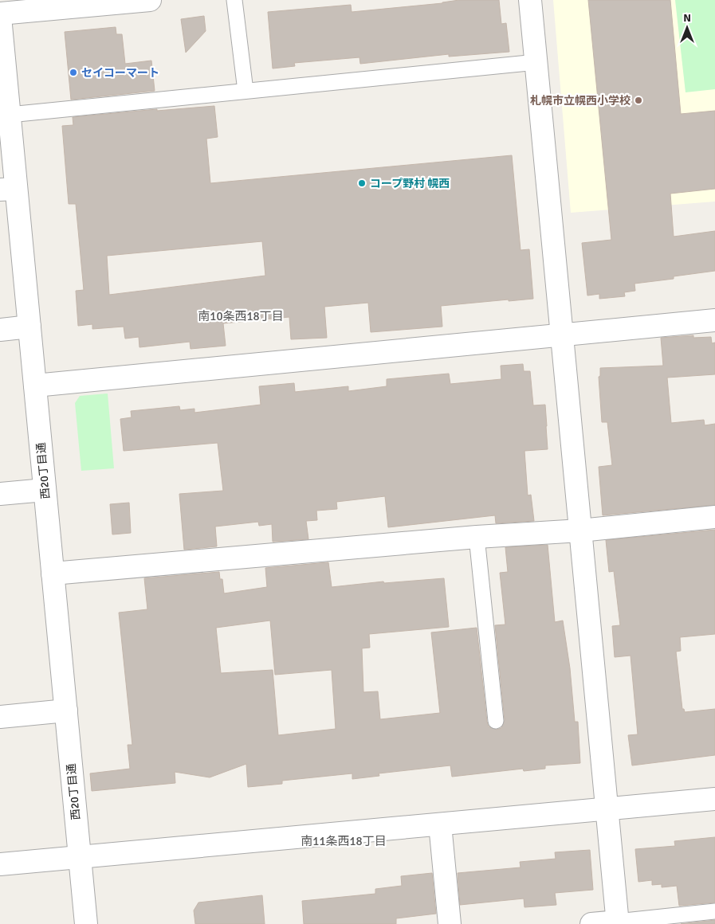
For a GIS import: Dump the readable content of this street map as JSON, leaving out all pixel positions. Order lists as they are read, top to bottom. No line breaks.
{"streets":{"street":["西20丁目通"]},"districts":["南10条西18丁目","南11条西18丁目"],"places":["セイコーマート","札幌市立幌西小学校","コープ野村 幌西"],"north":"top"}
